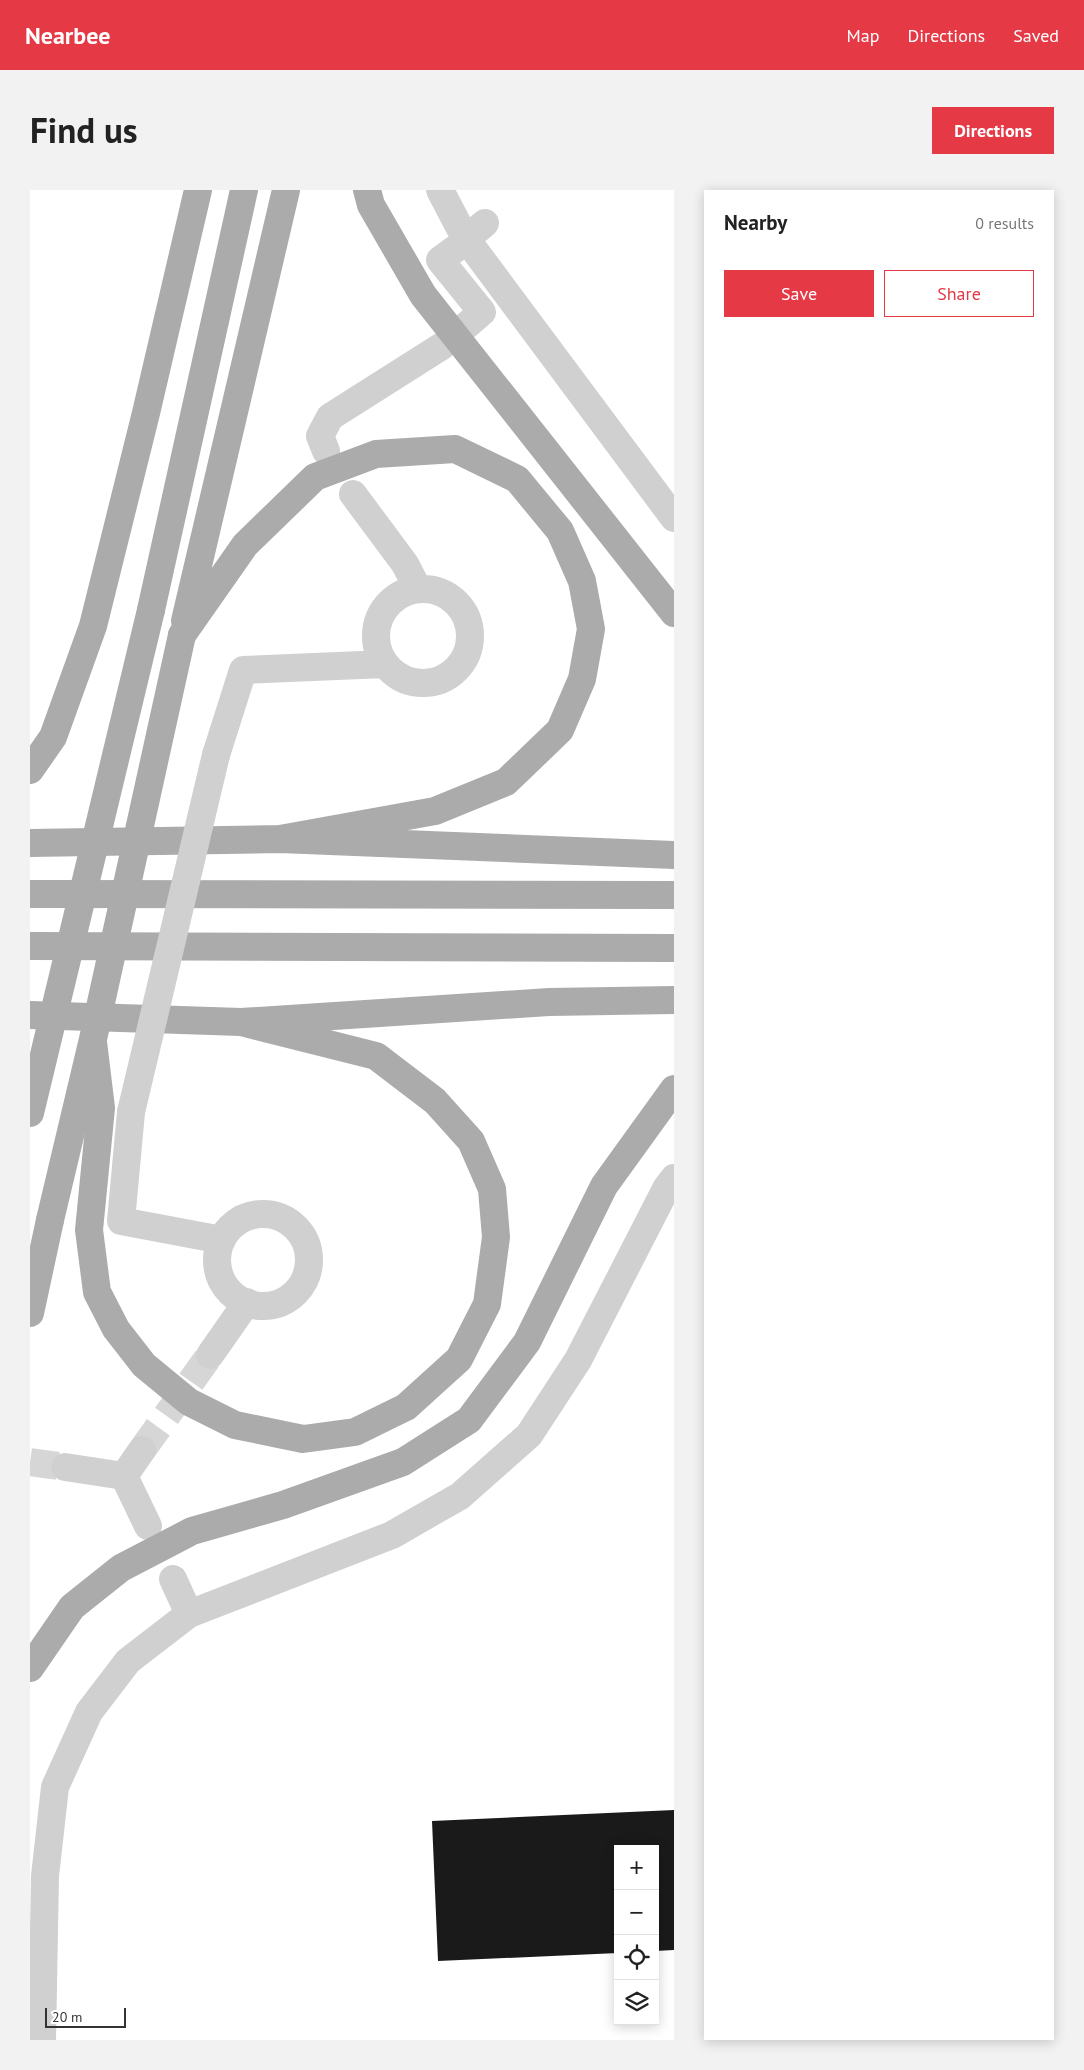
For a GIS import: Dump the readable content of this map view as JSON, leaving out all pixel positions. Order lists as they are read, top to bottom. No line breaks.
{"scale_bar":"20 m","page":{"header":"Nearbee","nav":["Map","Directions","Saved"],"title":"Find us","buttons":["Directions",["Save","Share"]],"heading":["Nearby","0 results"],"map_buttons":["+","−"],"scale":"20 m"}}
